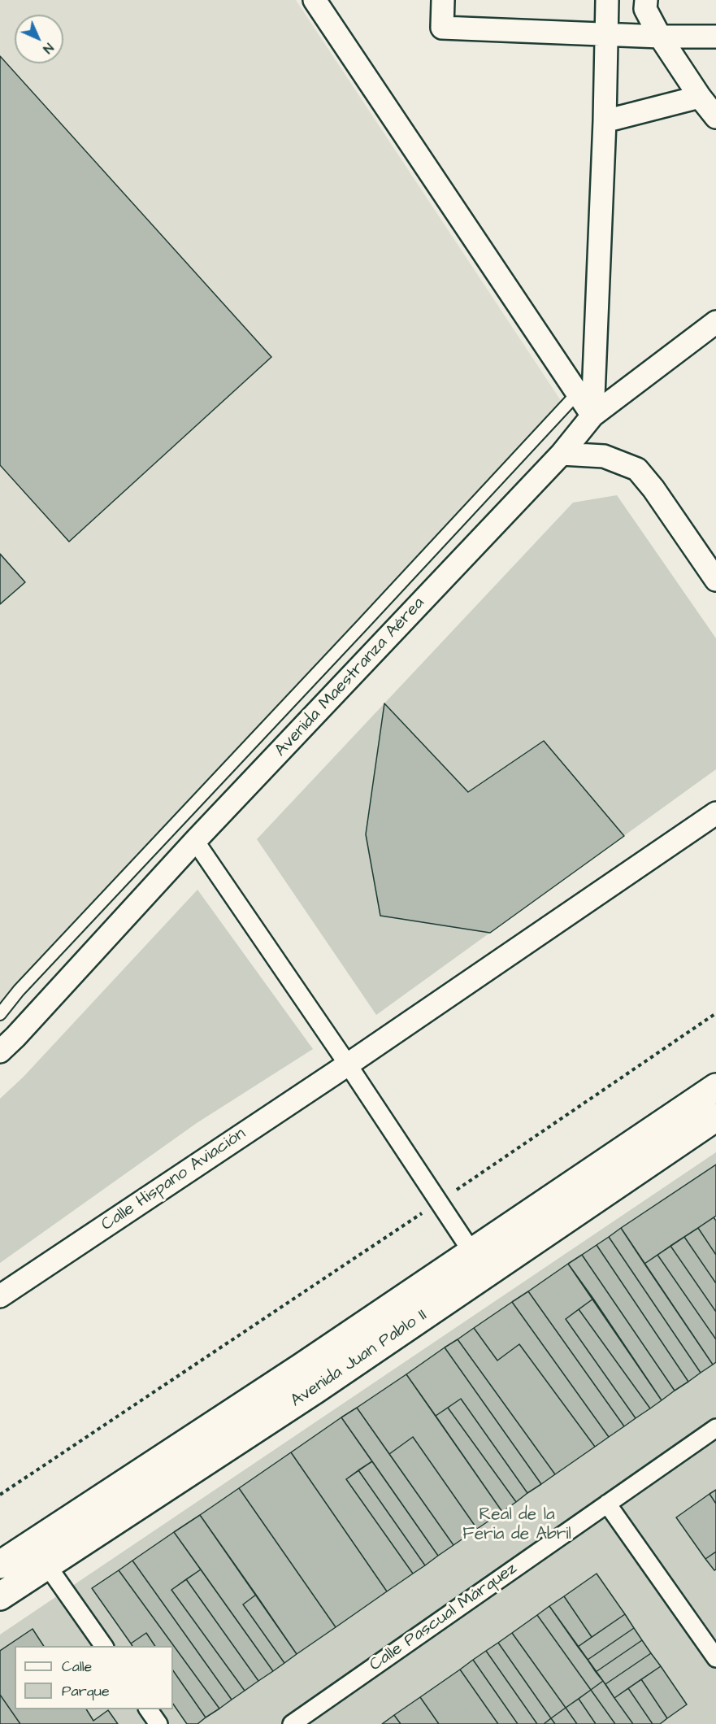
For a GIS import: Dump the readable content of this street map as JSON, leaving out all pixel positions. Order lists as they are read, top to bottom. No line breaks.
{"streets":{"main road":["Avenida Juan Pablo II"],"street":["Avenida Maestranza Aérea","Calle Hispano Aviación","Calle Pascual Márquez"]},"parks":["Real de la Feria de Abril"],"legend":["Calle","Parque"],"north":"bottom right"}
